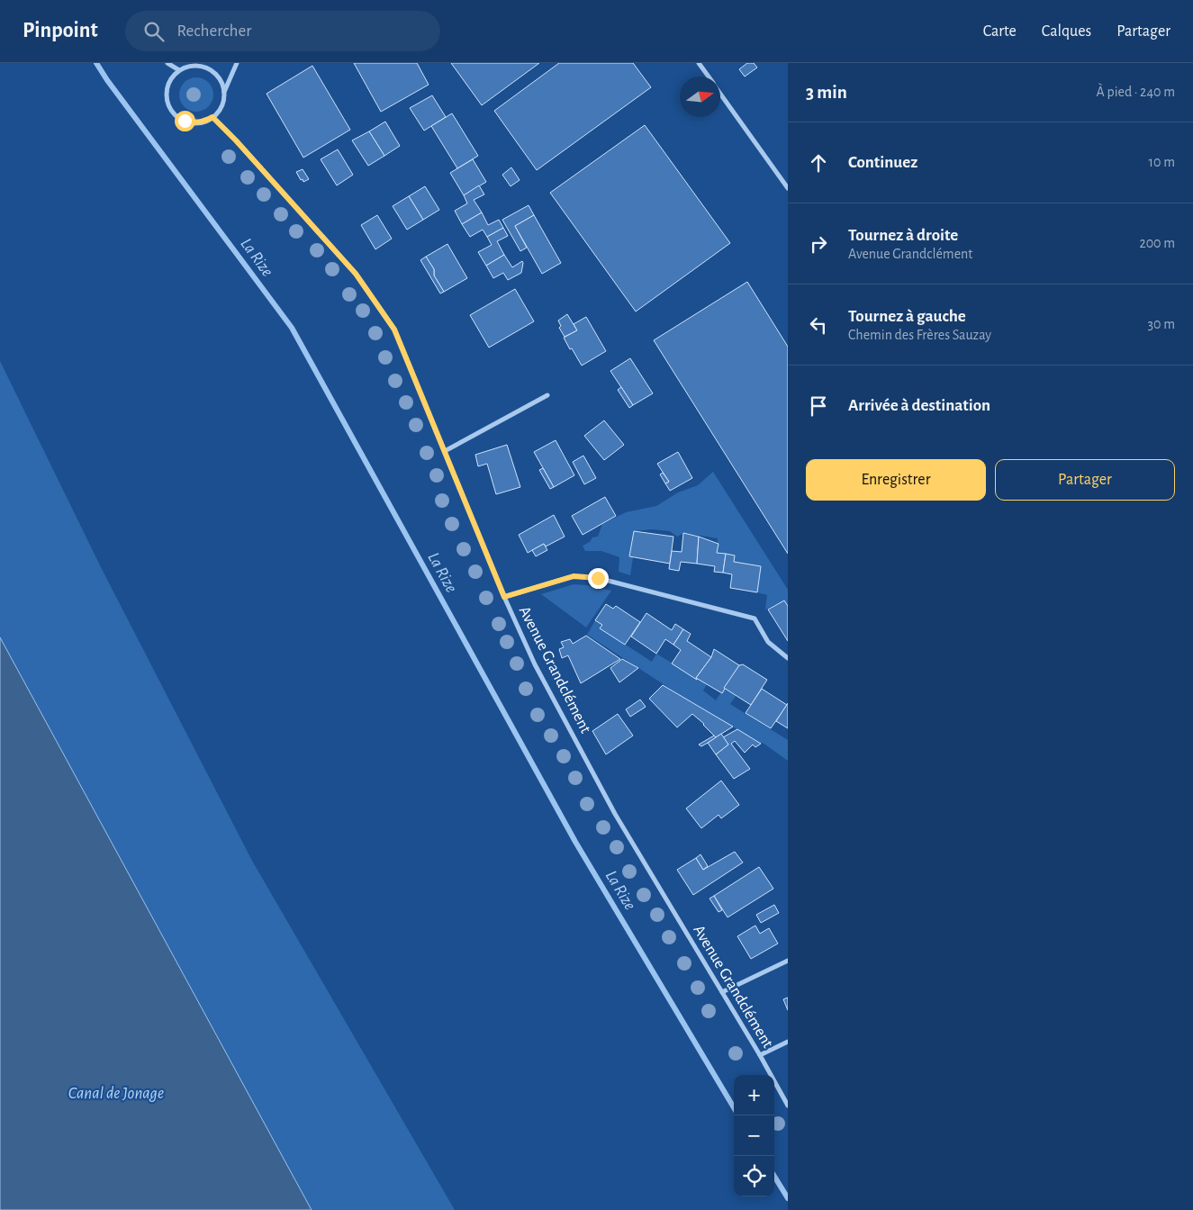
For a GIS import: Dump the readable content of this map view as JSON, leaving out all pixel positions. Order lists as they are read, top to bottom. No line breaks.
{"streets":{"street":["Avenue Grandclément"]},"water":["La Rize","Canal de Jonage"],"north":"right","page":{"header":"Pinpoint","search":"Rechercher","nav":["Carte","Calques","Partager"],"heading":["3 min","À pied · 240 m"],"list":[["Continuez","10 m"],["Tournez à droite","Avenue Grandclément","200 m"],["Tournez à gauche","Chemin des Frères Sauzay","30 m"],"Arrivée à destination"],"buttons":["Enregistrer","Partager"],"map_buttons":["+","−"]}}
